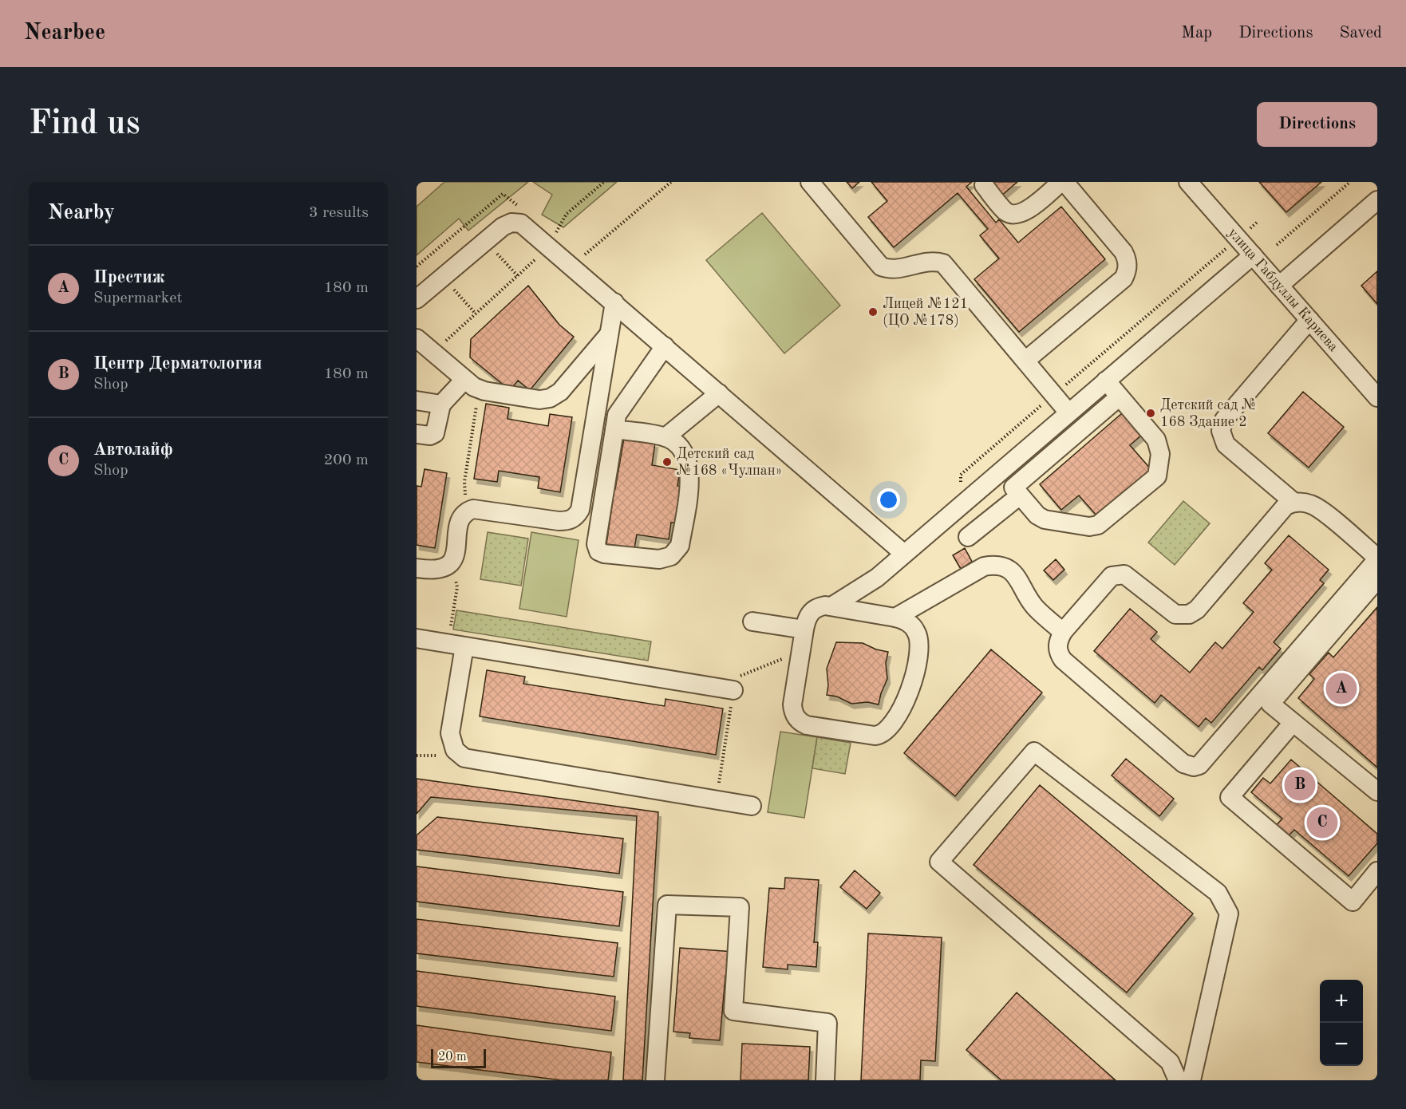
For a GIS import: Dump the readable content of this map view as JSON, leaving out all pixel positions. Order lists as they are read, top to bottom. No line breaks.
{"streets":{"street":["улица Габдуллы Кариева"]},"places":["Лицей №121 (ЦО №178)","Детский сад № 168 Здание 2","Детский сад №168 «Чулпан»"],"scale_bar":"20 m","page":{"header":"Nearbee","nav":["Map","Directions","Saved"],"buttons":"Directions","title":"Find us","heading":["Nearby","3 results"],"list":[{"mark":"A","name":"Престиж","note":"Supermarket","value":"180 m"},{"mark":"B","name":"Центр Дерматология","note":"Shop","value":"180 m"},{"mark":"C","name":"Автолайф","note":"Shop","value":"200 m"}],"pins":["A","B","C"],"map_buttons":["+","−"],"scale":"20 m"}}
